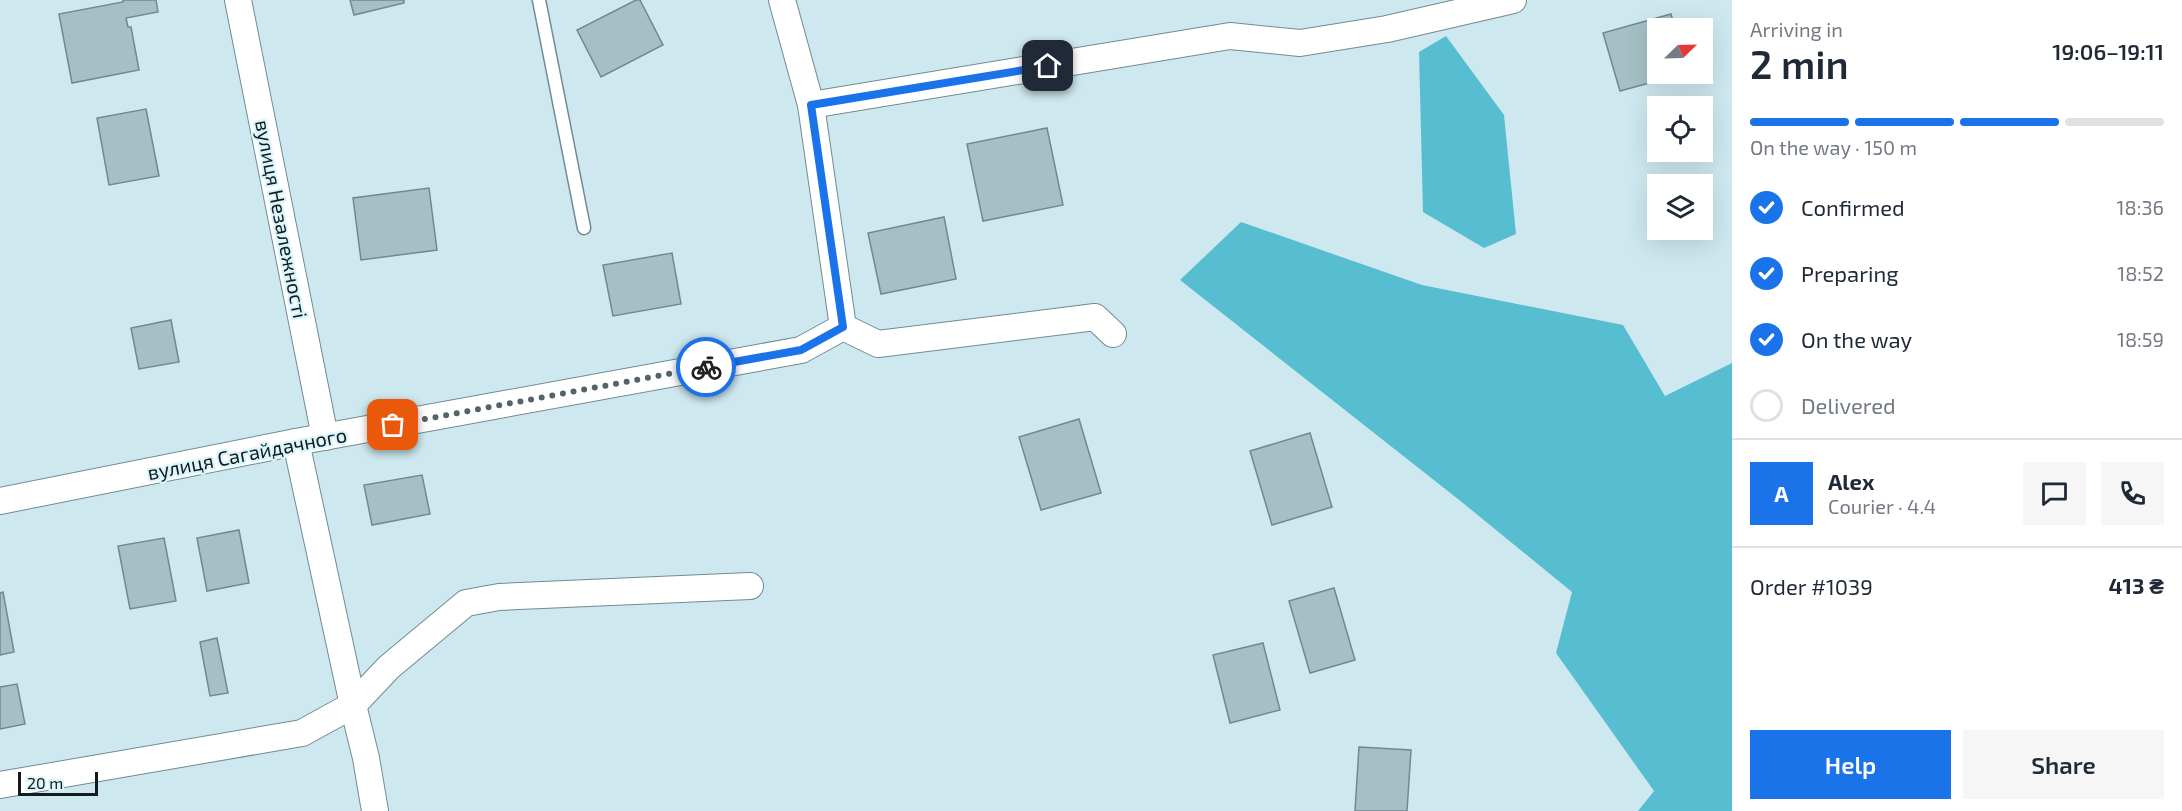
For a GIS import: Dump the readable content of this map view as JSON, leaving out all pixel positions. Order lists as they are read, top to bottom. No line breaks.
{"streets":{"street":["вулиця Незалежності","вулиця Сагайдачного"]},"crossings":[["вулиця Незалежності","вулиця Сагайдачного"]],"scale_bar":"20 m","north":"top right","page":{"heading":["2 min","Arriving in","19:06–19:11"],"panel":["Alex","Courier · 4.4","Order #1039","413 ₴"],"bar":"On the way · 150 m","list":[["Confirmed","18:36"],["Preparing","18:52"],["On the way","18:59"],"Delivered"],"round":"A","buttons":["Help","Share"],"scale":"20 m"}}
